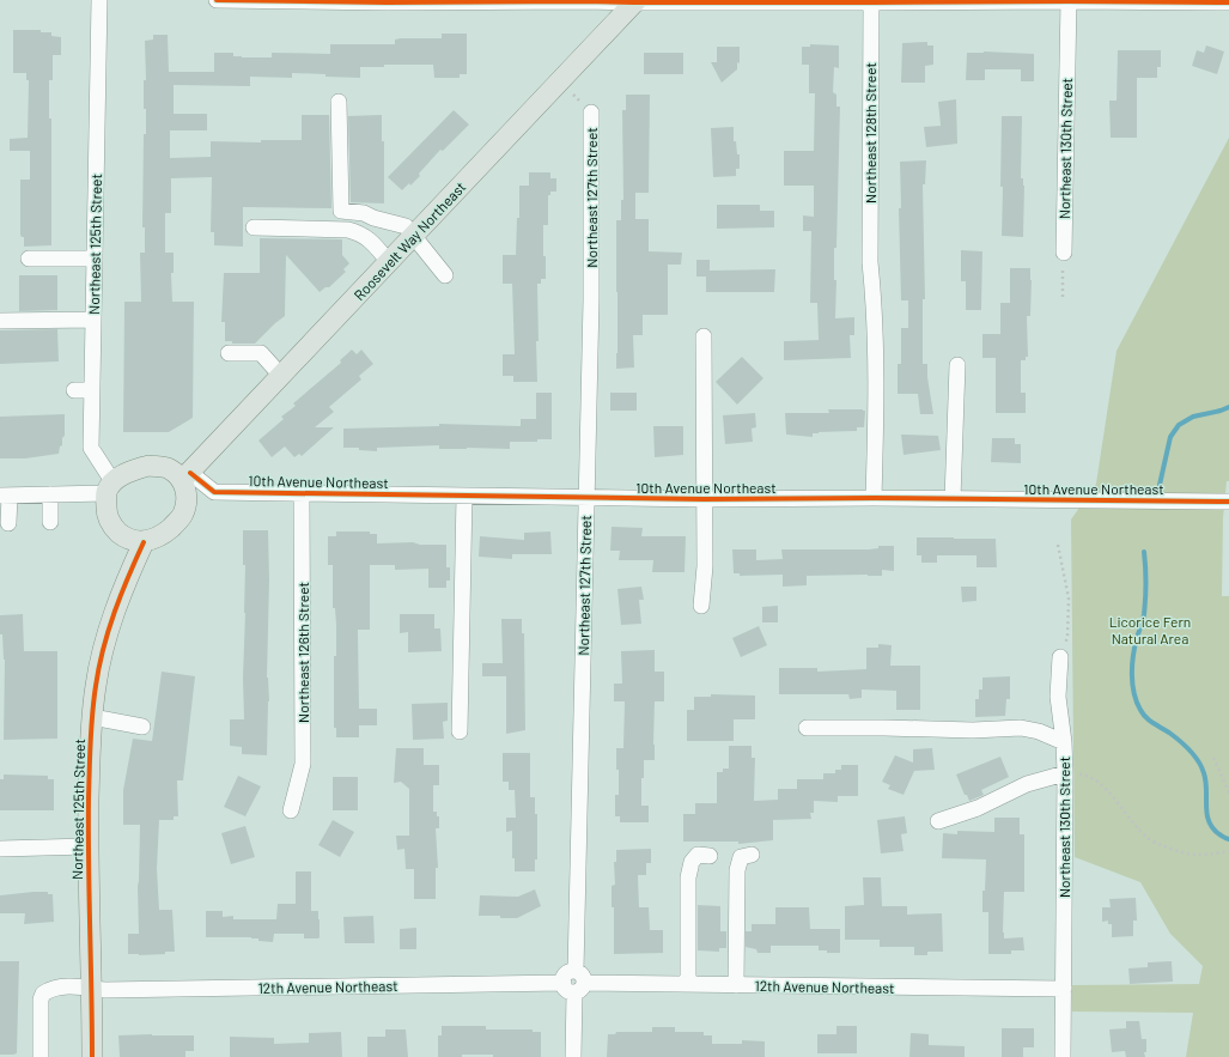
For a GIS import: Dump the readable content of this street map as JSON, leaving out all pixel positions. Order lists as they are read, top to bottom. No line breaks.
{"streets":{"main road":["Roosevelt Way Northeast","Northeast 125th Street"],"street":["Northeast 128th Street","Northeast 130th Street","Northeast 127th Street","10th Avenue Northeast","Northeast 126th Street","12th Avenue Northeast"]},"crossings":[["Northeast 128th Street","10th Avenue Northeast"],["Northeast 130th Street","12th Avenue Northeast"],["Northeast 127th Street","10th Avenue Northeast"],["Northeast 127th Street","12th Avenue Northeast"],["Roosevelt Way Northeast","Northeast 125th Street"],["Roosevelt Way Northeast","10th Avenue Northeast"],["Northeast 125th Street","10th Avenue Northeast"],["Northeast 125th Street","12th Avenue Northeast"],["10th Avenue Northeast","Northeast 126th Street"]],"parks":["Licorice Fern Natural Area"]}
